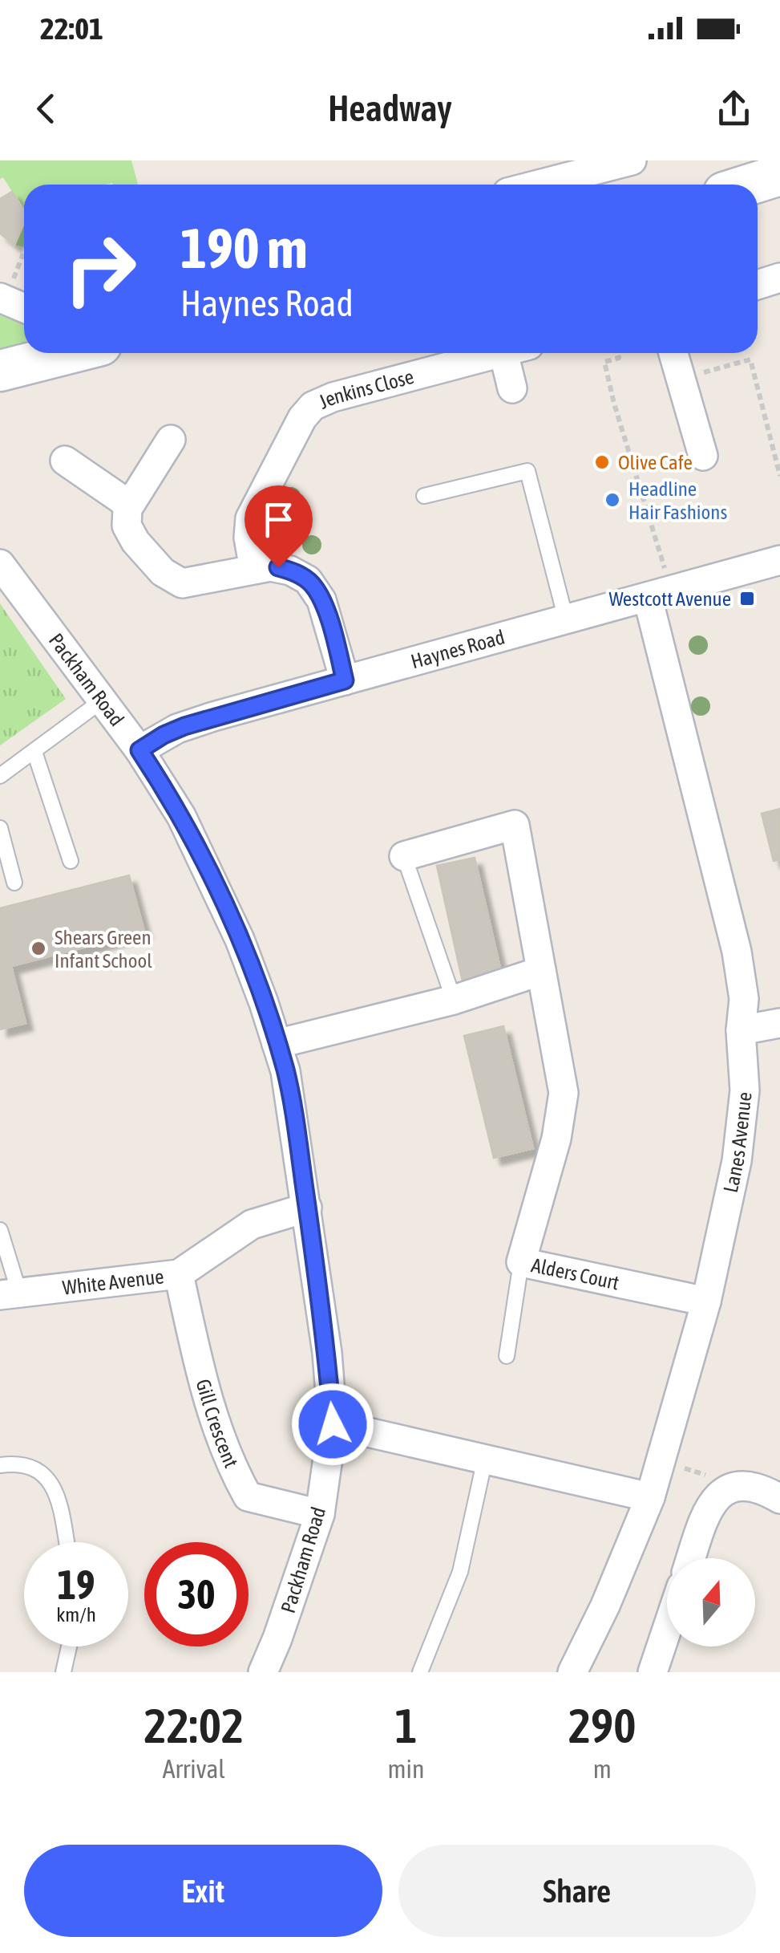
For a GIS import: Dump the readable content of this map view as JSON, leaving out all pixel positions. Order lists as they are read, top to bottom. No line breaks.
{"streets":{"street":["Jenkins Close","Haynes Road","Packham Road","Lanes Avenue","Alders Court","White Avenue","Gill Crescent"]},"crossings":[["Haynes Road","Packham Road"],["Haynes Road","Lanes Avenue"],["Packham Road","White Avenue"],["Packham Road","Gill Crescent"],["Lanes Avenue","Alders Court"],["White Avenue","Gill Crescent"]],"places":{"other":["Olive Cafe","Headline Hair Fashions","Shears Green Infant School"],"transit":["Westcott Avenue"]},"north":"top","page":{"status":"22:01","header":"Headway","turn":["190 m","Haynes Road"],"speed":"19 km/h","limit":"30","eta":["22:02","Arrival","1","min","290","m"],"buttons":["Exit","Share"]}}
